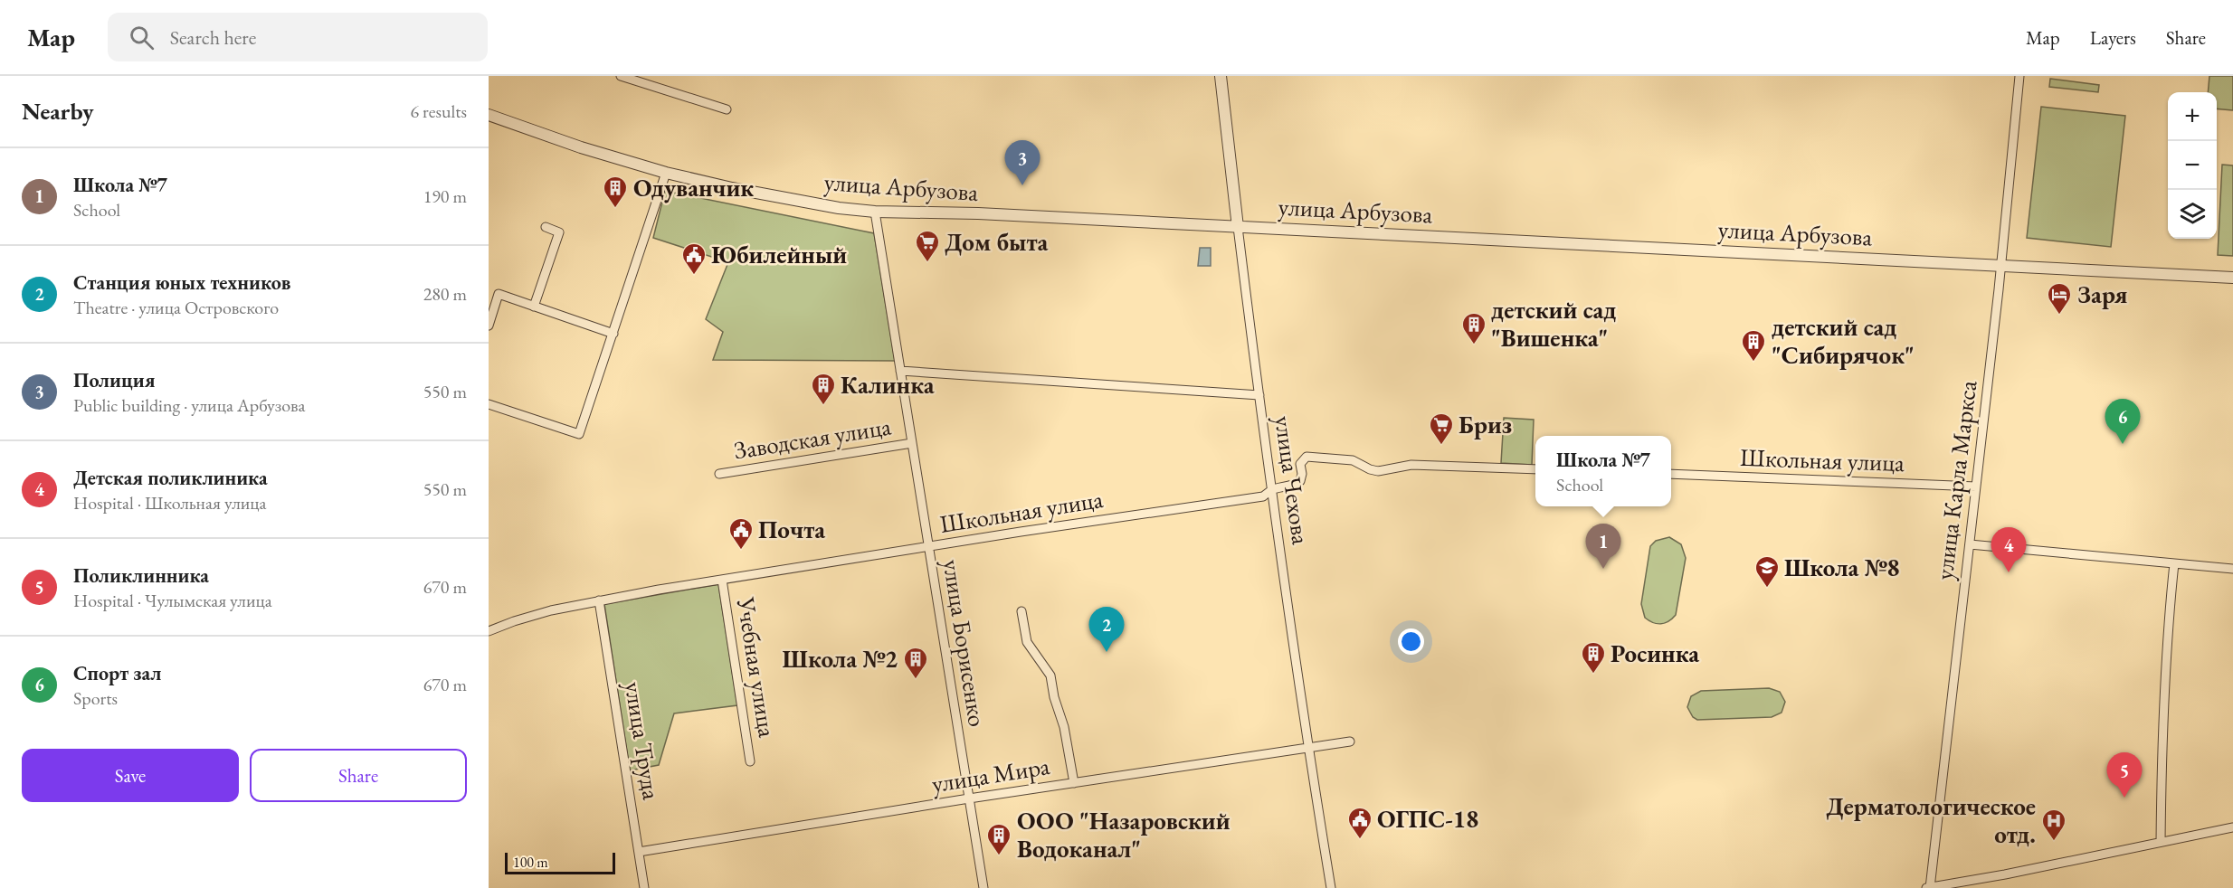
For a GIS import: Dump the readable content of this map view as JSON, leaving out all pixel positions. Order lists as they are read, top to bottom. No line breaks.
{"streets":{"street":["улица Арбузова","Заводская улица","Школьная улица","улица Чехова","улица Карла Маркса","улица Борисенко","Учебная улица","улица Труда","улица Мира"]},"crossings":[["улица Арбузова","улица Чехова"],["улица Арбузова","улица Карла Маркса"],["улица Арбузова","улица Борисенко"],["Заводская улица","улица Борисенко"],["Школьная улица","улица Чехова"],["Школьная улица","улица Карла Маркса"],["Школьная улица","улица Борисенко"],["Школьная улица","Учебная улица"],["Школьная улица","улица Труда"],["улица Чехова","улица Мира"],["улица Борисенко","улица Мира"],["улица Труда","улица Мира"]],"places":{"building":["Одуванчик","детский сад \"Вишенка\"","детский сад \"Сибирячок\"","Калинка","Росинка","Школа №2","ООО \"Назаровский Водоканал\""],"supermarket":["Дом быта","Бриз"],"public building":["Юбилейный","Почта","ОГПС-18"],"hotel":["Заря"],"school or university":["Школа №8"],"hospital":["Дерматологическое отд."]},"scale_bar":"100 m","page":{"header":"Map","search":"Search here","nav":["Map","Layers","Share"],"heading":["Nearby","6 results"],"map_buttons":["+","−"],"pins":["3","6","1","4","2","5"],"list":[{"mark":"1","name":"Школа №7","note":"School","value":"190 m"},{"mark":"2","name":"Станция юных техников","note":"Theatre · улица Островского","value":"280 m"},{"mark":"3","name":"Полиция","note":"Public building · улица Арбузова","value":"550 m"},{"mark":"4","name":"Детская поликлиника","note":"Hospital · Школьная улица","value":"550 m"},{"mark":"5","name":"Поликлинника","note":"Hospital · Чулымская улица","value":"670 m"},{"mark":"6","name":"Спорт зал","note":"Sports","value":"670 m"}],"popup":["Школа №7","School"],"buttons":["Save","Share"],"scale":"100 m"}}
